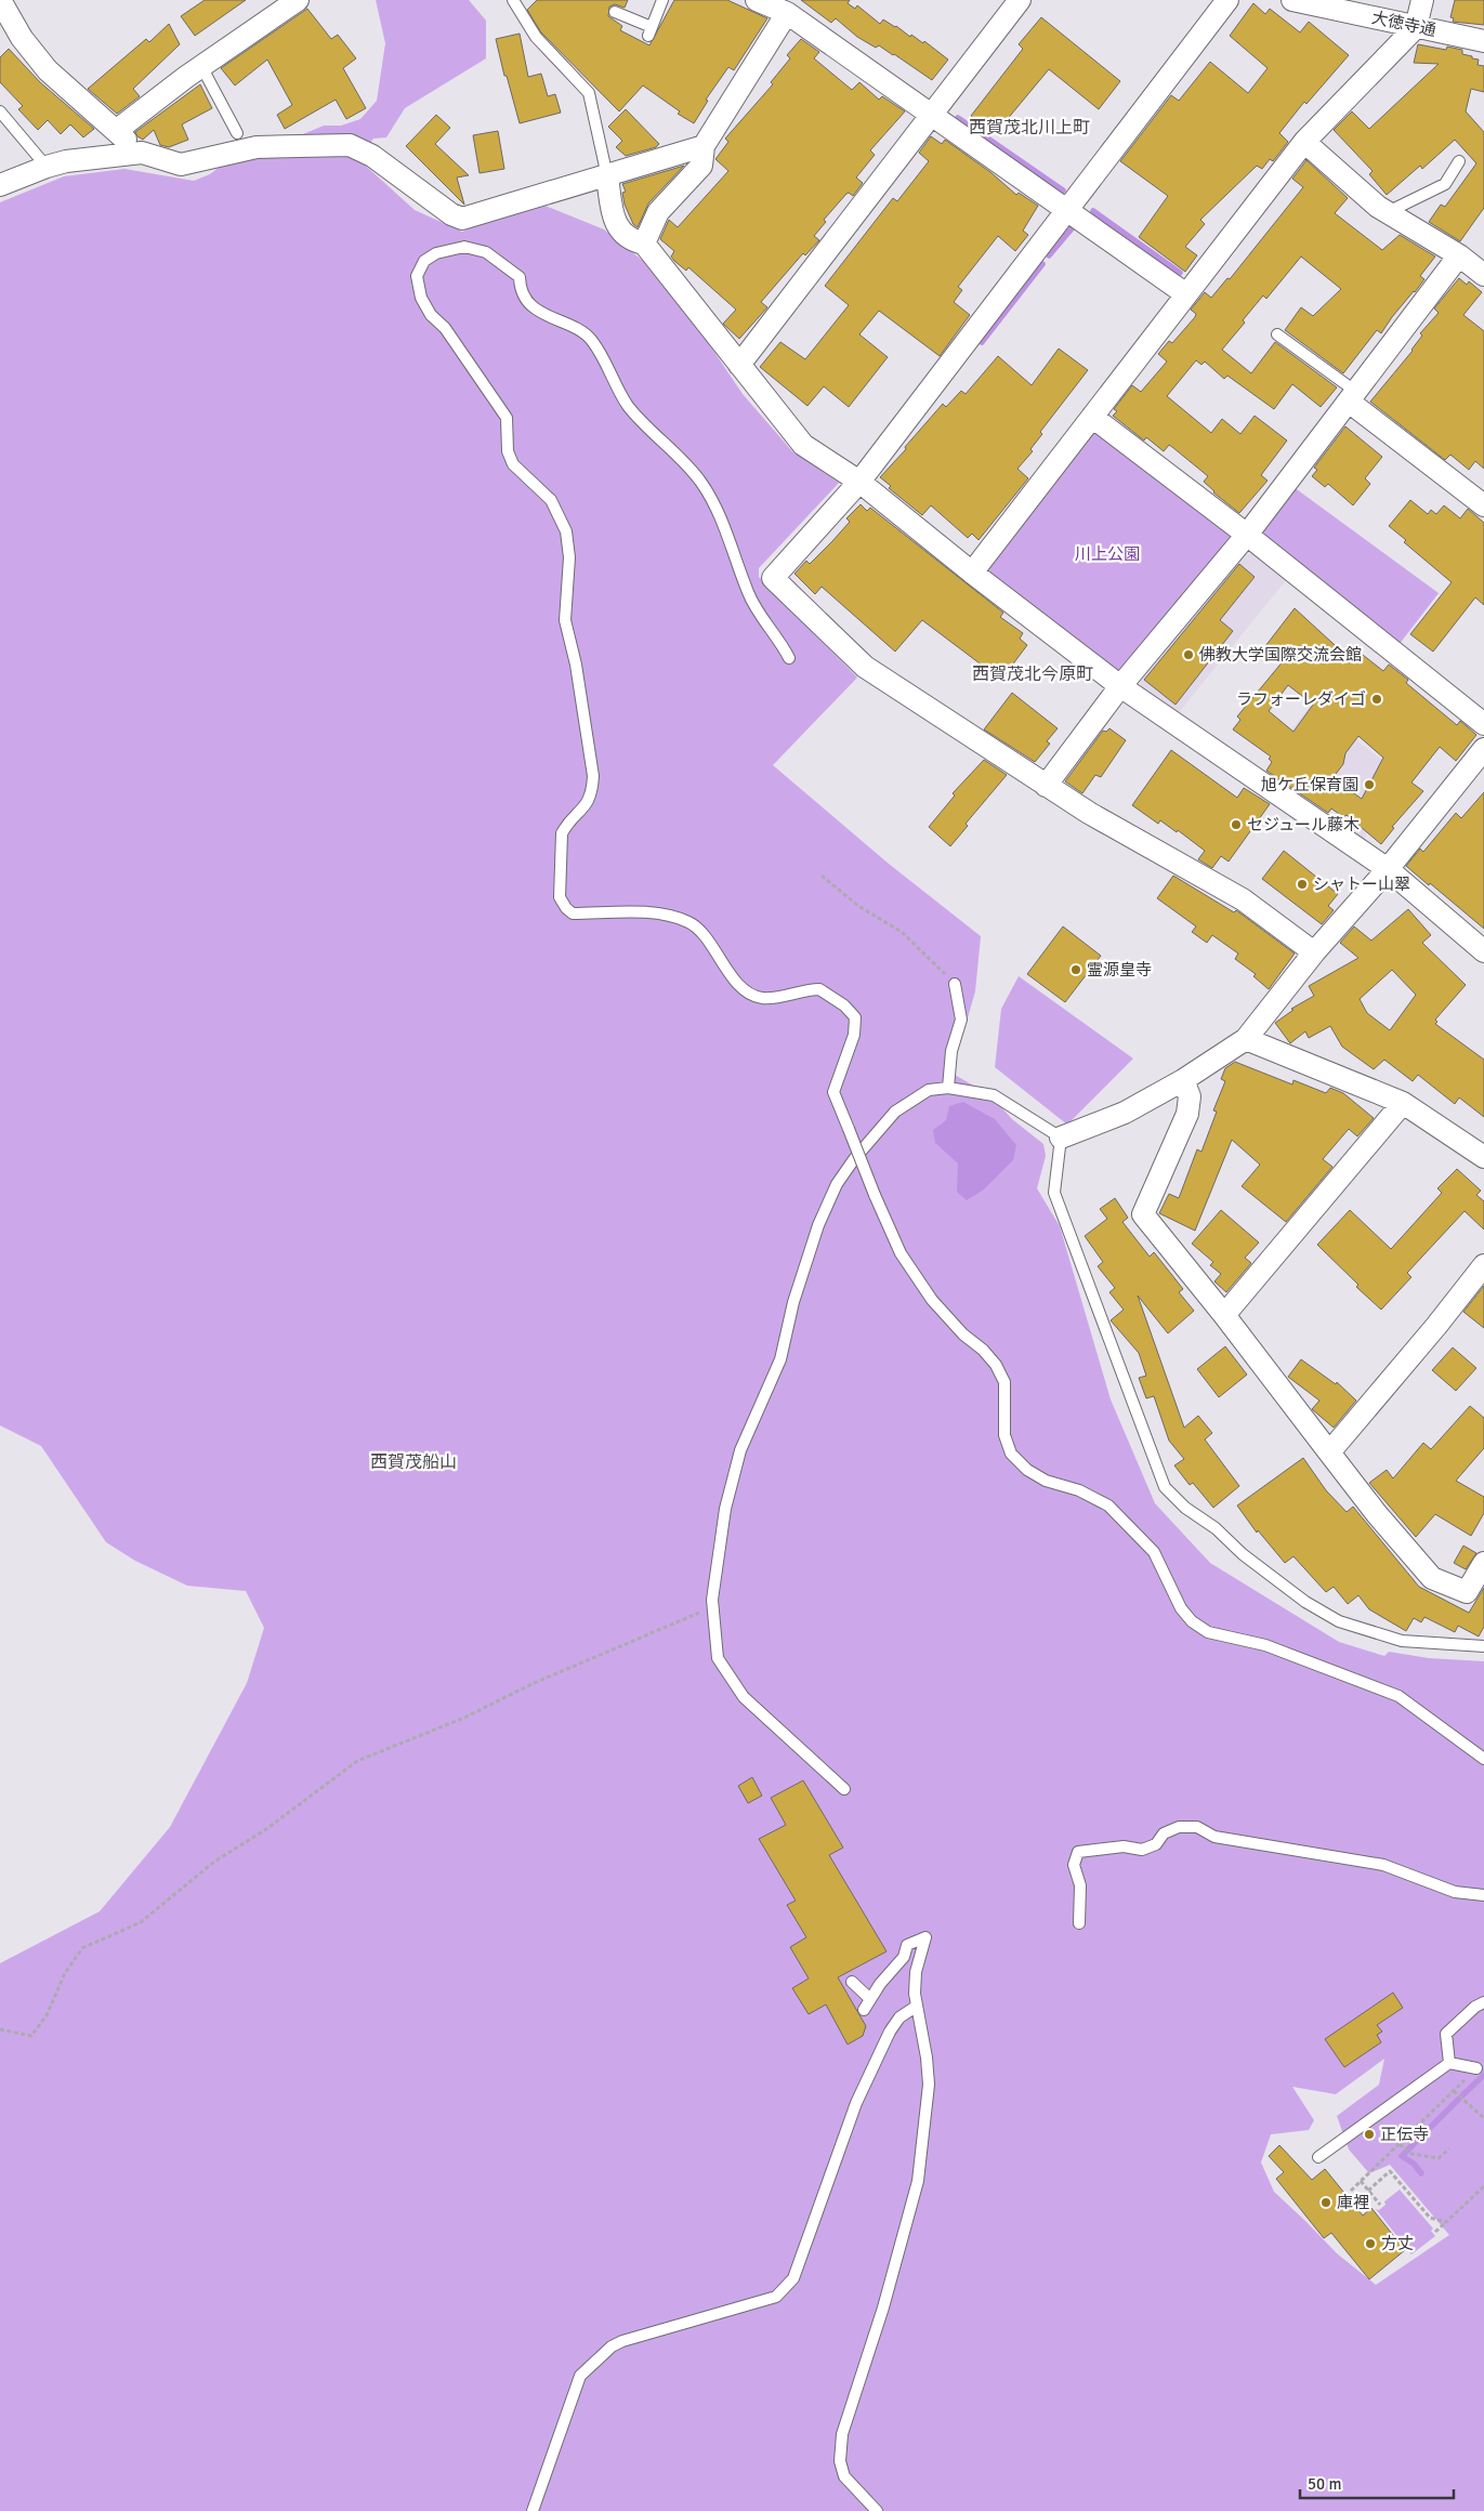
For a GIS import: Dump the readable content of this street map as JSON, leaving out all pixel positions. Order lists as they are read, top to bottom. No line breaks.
{"streets":{"street":["大徳寺通"]},"districts":["西賀茂北川上町","西賀茂北今原町","西賀茂船山"],"parks":["川上公園"],"places":["佛教大学国際交流会館","ラフォーレダイゴ","旭ケ丘保育園","セジュール藤木","シャトー山翠","霊源皇寺","正伝寺","庫裡","方丈"],"scale_bar":"50 m"}
